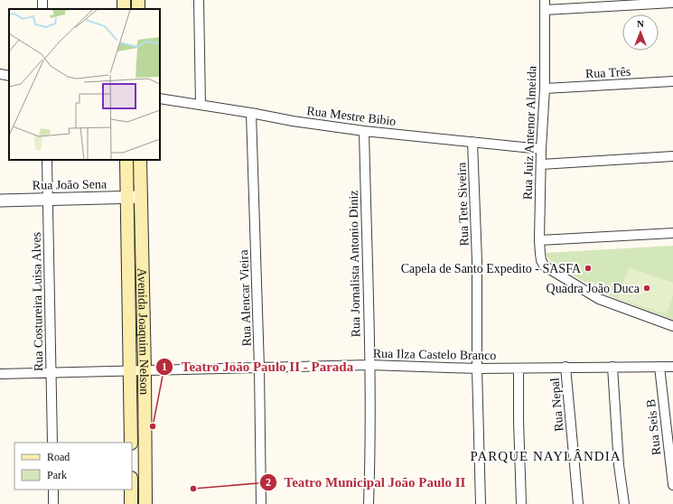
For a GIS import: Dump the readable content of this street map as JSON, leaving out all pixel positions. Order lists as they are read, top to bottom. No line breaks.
{"streets":{"main road":["Avenida Joaquim Nelson"],"street":["Rua Três","Rua Mestre Bibio","Rua Juiz Antenor Almeida","Rua João Sena","Rua Tete Siveira","Rua Jornalista Antonio Diniz","Rua Alencar Vieira","Rua Costureira Luisa Alves","Rua Ilza Castelo Branco","Rua Nepal","Rua Seis B"]},"crossings":[["Rua Três","Rua Juiz Antenor Almeida"],["Rua Mestre Bibio","Rua Juiz Antenor Almeida"],["Rua Mestre Bibio","Rua Tete Siveira"],["Rua Mestre Bibio","Rua Jornalista Antonio Diniz"],["Rua Mestre Bibio","Rua Alencar Vieira"],["Rua João Sena","Rua Costureira Luisa Alves"],["Rua João Sena","Avenida Joaquim Nelson"],["Rua Tete Siveira","Rua Ilza Castelo Branco"],["Rua Jornalista Antonio Diniz","Rua Ilza Castelo Branco"],["Rua Alencar Vieira","Rua Ilza Castelo Branco"],["Rua Costureira Luisa Alves","Rua Ilza Castelo Branco"],["Avenida Joaquim Nelson","Rua Ilza Castelo Branco"],["Rua Ilza Castelo Branco","Rua Nepal"],["Rua Ilza Castelo Branco","Rua Seis B"]],"districts":["PARQUE NAYLÂNDIA"],"places":["Capela de Santo Expedito - SASFA","Quadra João Duca","Teatro João Paulo II - Parada","Teatro Municipal João Paulo II"],"legend":["Road","Park"],"north":"top"}
